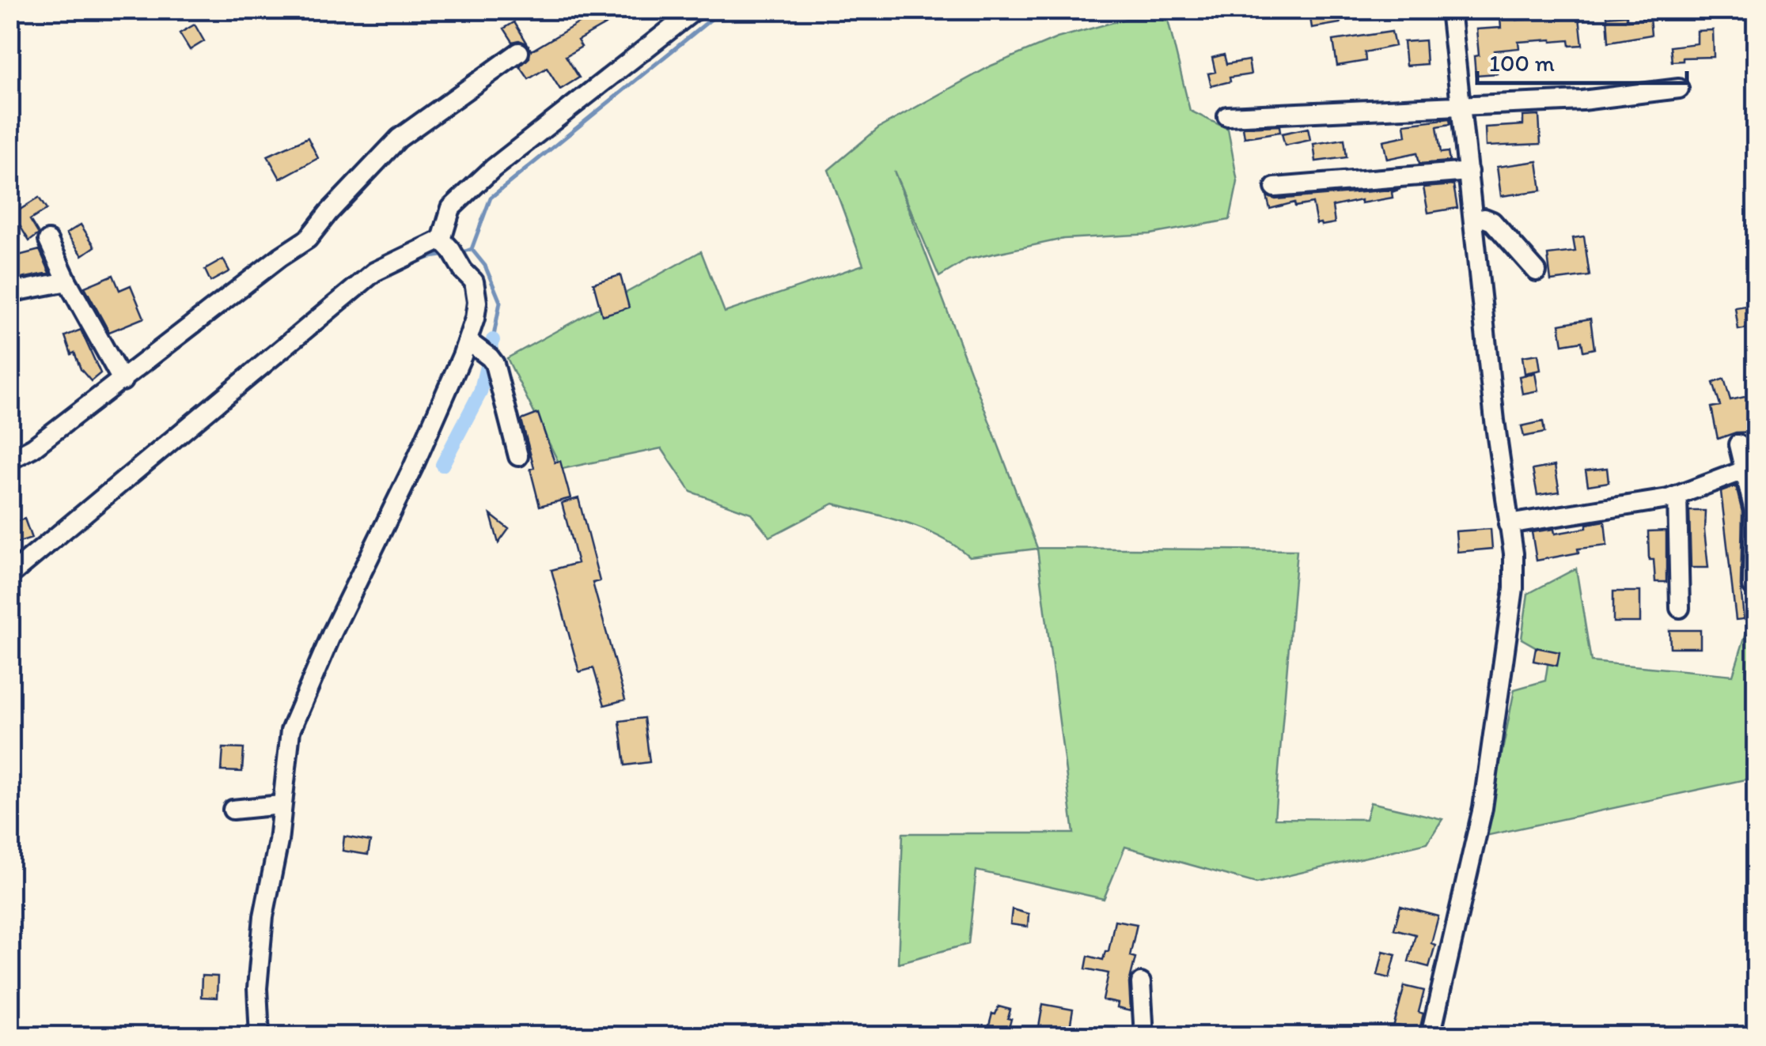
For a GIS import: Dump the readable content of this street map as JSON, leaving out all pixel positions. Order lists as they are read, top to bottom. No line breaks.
{"scale_bar":"100 m"}
